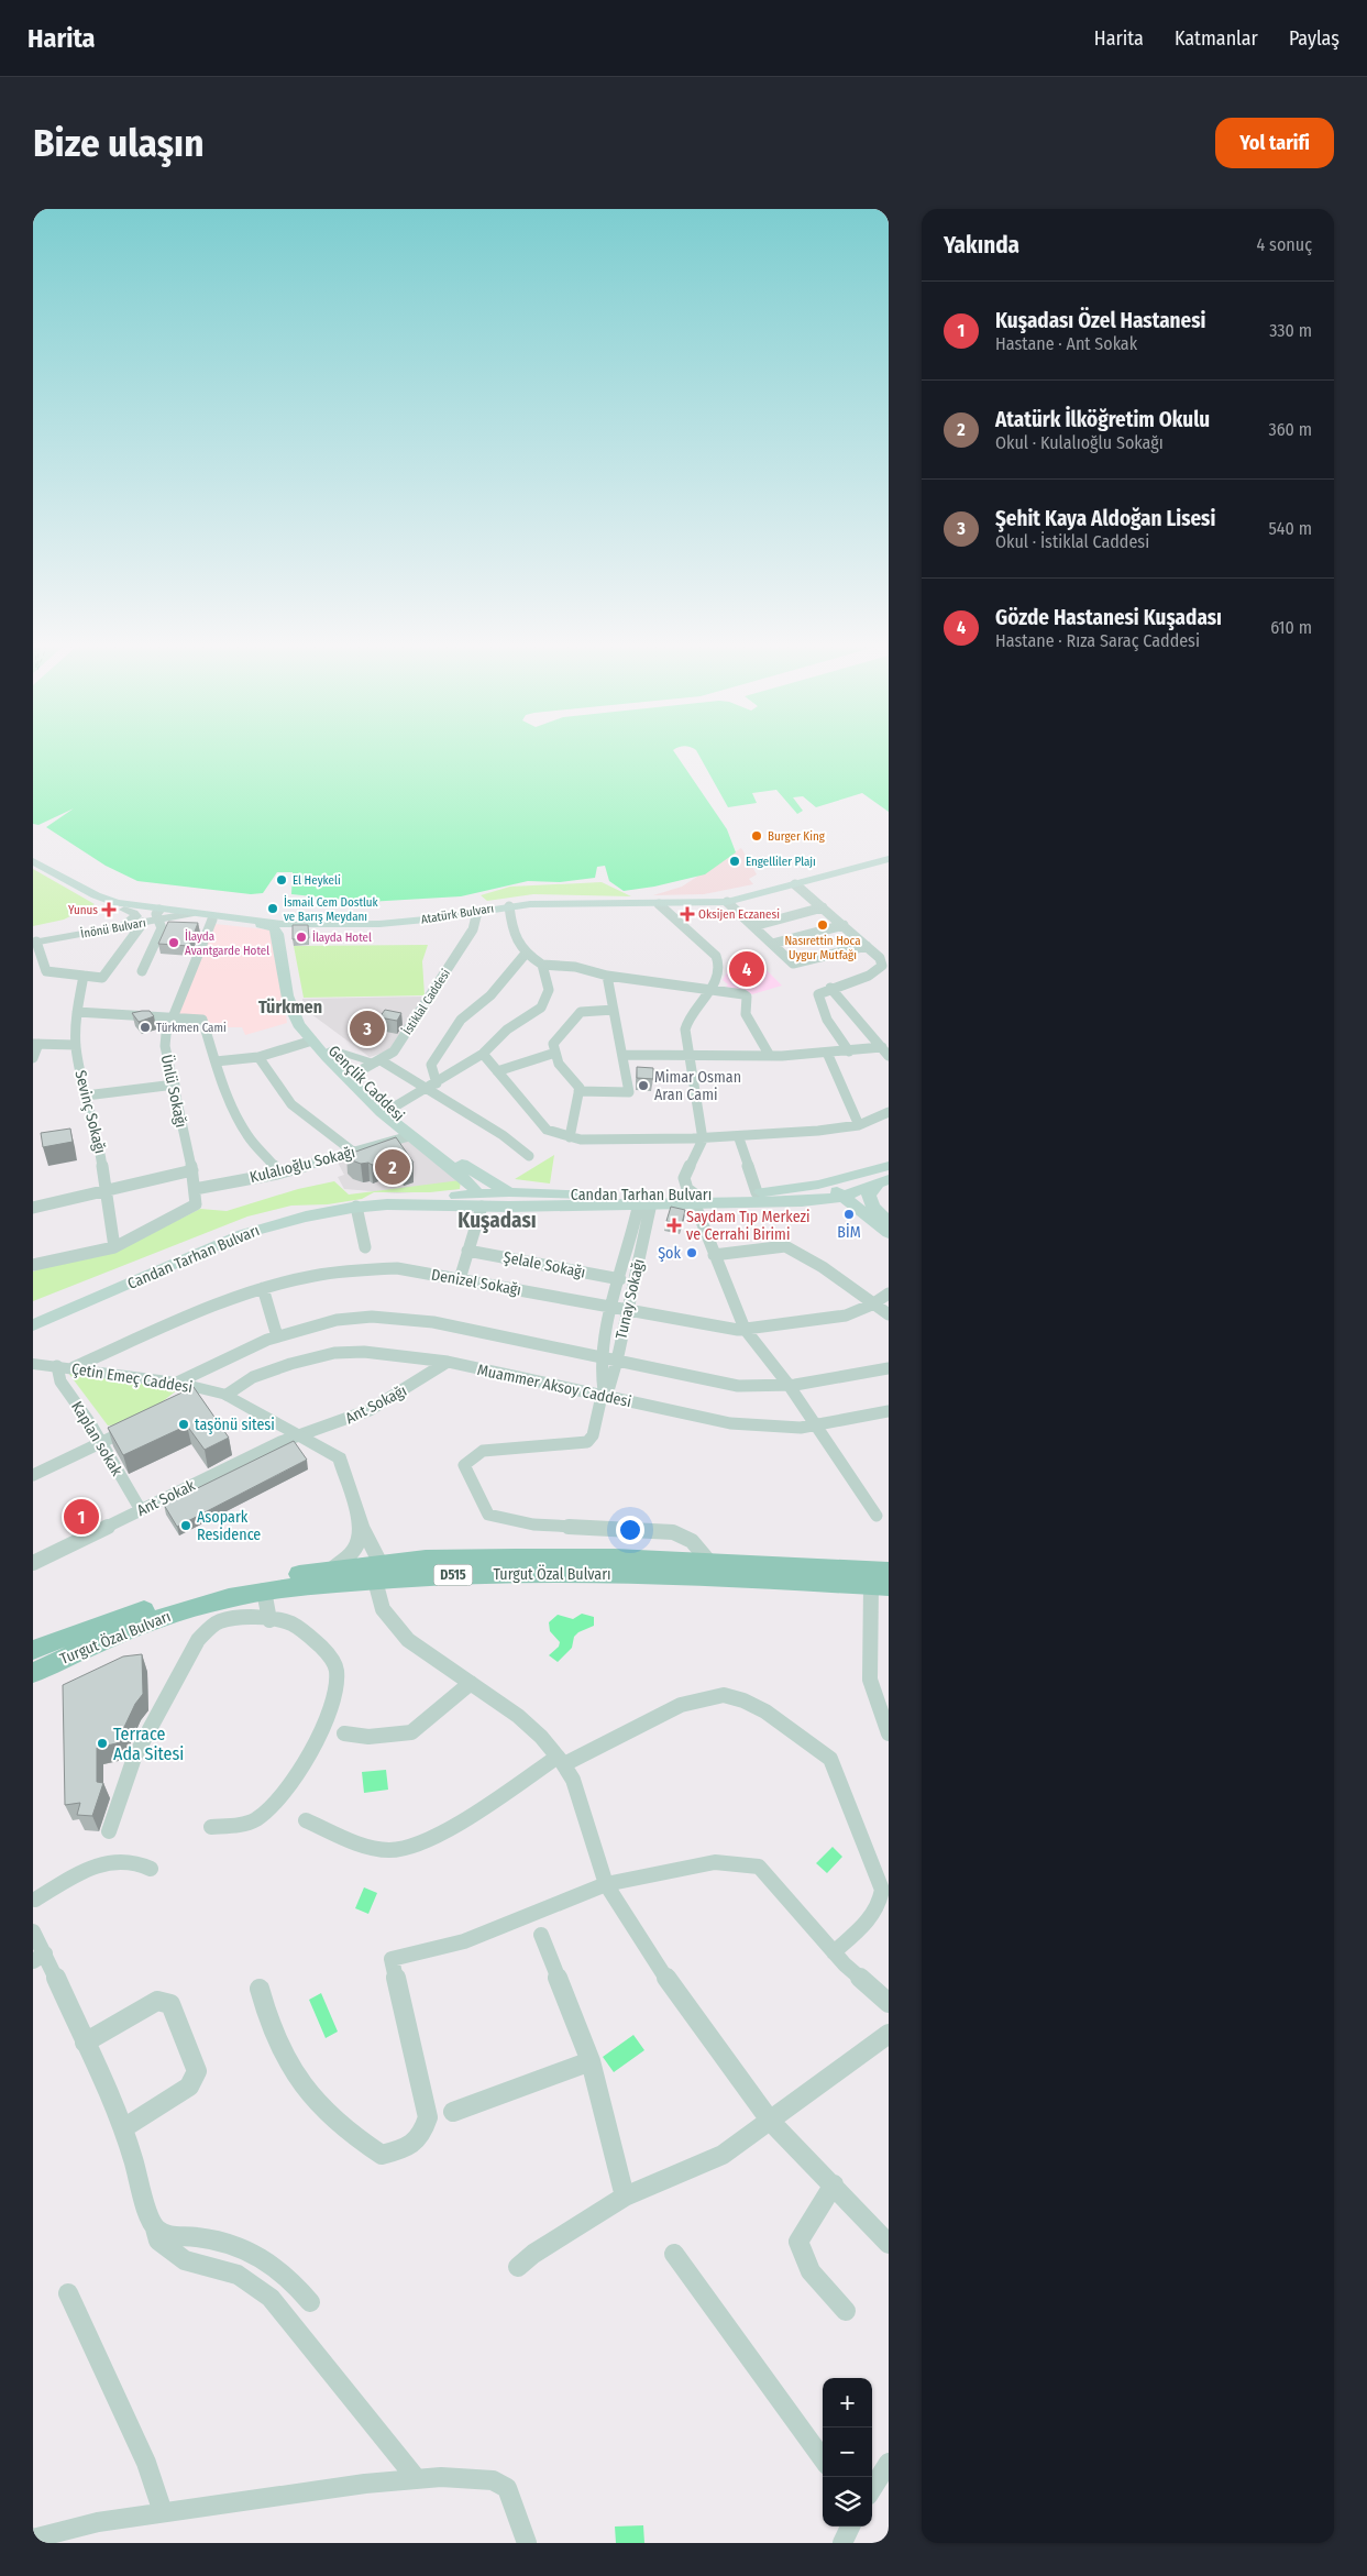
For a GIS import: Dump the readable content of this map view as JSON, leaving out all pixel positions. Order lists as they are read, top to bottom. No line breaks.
{"streets":{"highway":["Turgut Özal Bulvarı","D515"],"main road":["Atatürk Bulvarı","Gençlik Caddesi","Candan Tarhan Bulvarı"],"street":["İnönü Bulvarı","İstiklal Caddesi","Ünlü Sokağı","Sevinç Sokağı","Kulalıoğlu Sokağı","Şelale Sokağı","Denizel Sokağı","Tunay Sokağı","Çetin Emeç Caddesi","Muammer Aksoy Caddesi","Ant Sokağı","Kaplan sokak","Ant Sokak"]},"crossings":[["Atatürk Bulvarı","İnönü Bulvarı"],["Atatürk Bulvarı","İstiklal Caddesi"],["Atatürk Bulvarı","Gençlik Caddesi"],["Atatürk Bulvarı","Ünlü Sokağı"],["İstiklal Caddesi","Gençlik Caddesi"],["Gençlik Caddesi","Kulalıoğlu Sokağı"],["Gençlik Caddesi","Candan Tarhan Bulvarı"],["Ünlü Sokağı","Sevinç Sokağı"],["Ünlü Sokağı","Kulalıoğlu Sokağı"],["Candan Tarhan Bulvarı","Tunay Sokağı"],["Şelale Sokağı","Tunay Sokağı"],["Denizel Sokağı","Tunay Sokağı"],["Denizel Sokağı","Çetin Emeç Caddesi"],["Tunay Sokağı","Muammer Aksoy Caddesi"],["Çetin Emeç Caddesi","Muammer Aksoy Caddesi"],["Çetin Emeç Caddesi","Ant Sokağı"],["Çetin Emeç Caddesi","Kaplan sokak"],["Çetin Emeç Caddesi","Ant Sokak"],["Çetin Emeç Caddesi","Turgut Özal Bulvarı"],["Muammer Aksoy Caddesi","Ant Sokağı"],["Ant Sokağı","Ant Sokak"],["Kaplan sokak","Ant Sokak"]],"districts":["Türkmen","Kuşadası"],"places":{"other":["Burger King","Engelliler Plajı","El Heykeli","İsmail Cem Dostluk ve Barış Meydanı","Nasırettin Hoca Uygur Mutfağı","İlayda Hotel","İlayda Avantgarde Hotel","Türkmen Cami","Mimar Osman Aran Cami","BİM","Şok","taşönü sitesi","Asopark Residence","Terrace Ada Sitesi"],"health":["Yunus","Oksijen Eczanesi","Saydam Tıp Merkezi ve Cerrahi Birimi"]},"page":{"header":"Harita","nav":["Harita","Katmanlar","Paylaş"],"buttons":"Yol tarifi","title":"Bize ulaşın","heading":["Yakında","4 sonuç"],"list":[{"mark":"1","name":"Kuşadası Özel Hastanesi","note":"Hastane · Ant Sokak","value":"330 m"},{"mark":"2","name":"Atatürk İlköğretim Okulu","note":"Okul · Kulalıoğlu Sokağı","value":"360 m"},{"mark":"3","name":"Şehit Kaya Aldoğan Lisesi","note":"Okul · İstiklal Caddesi","value":"540 m"},{"mark":"4","name":"Gözde Hastanesi Kuşadası","note":"Hastane · Rıza Saraç Caddesi","value":"610 m"}],"pins":["4","3","2","1"],"map_buttons":["+","−"]}}
